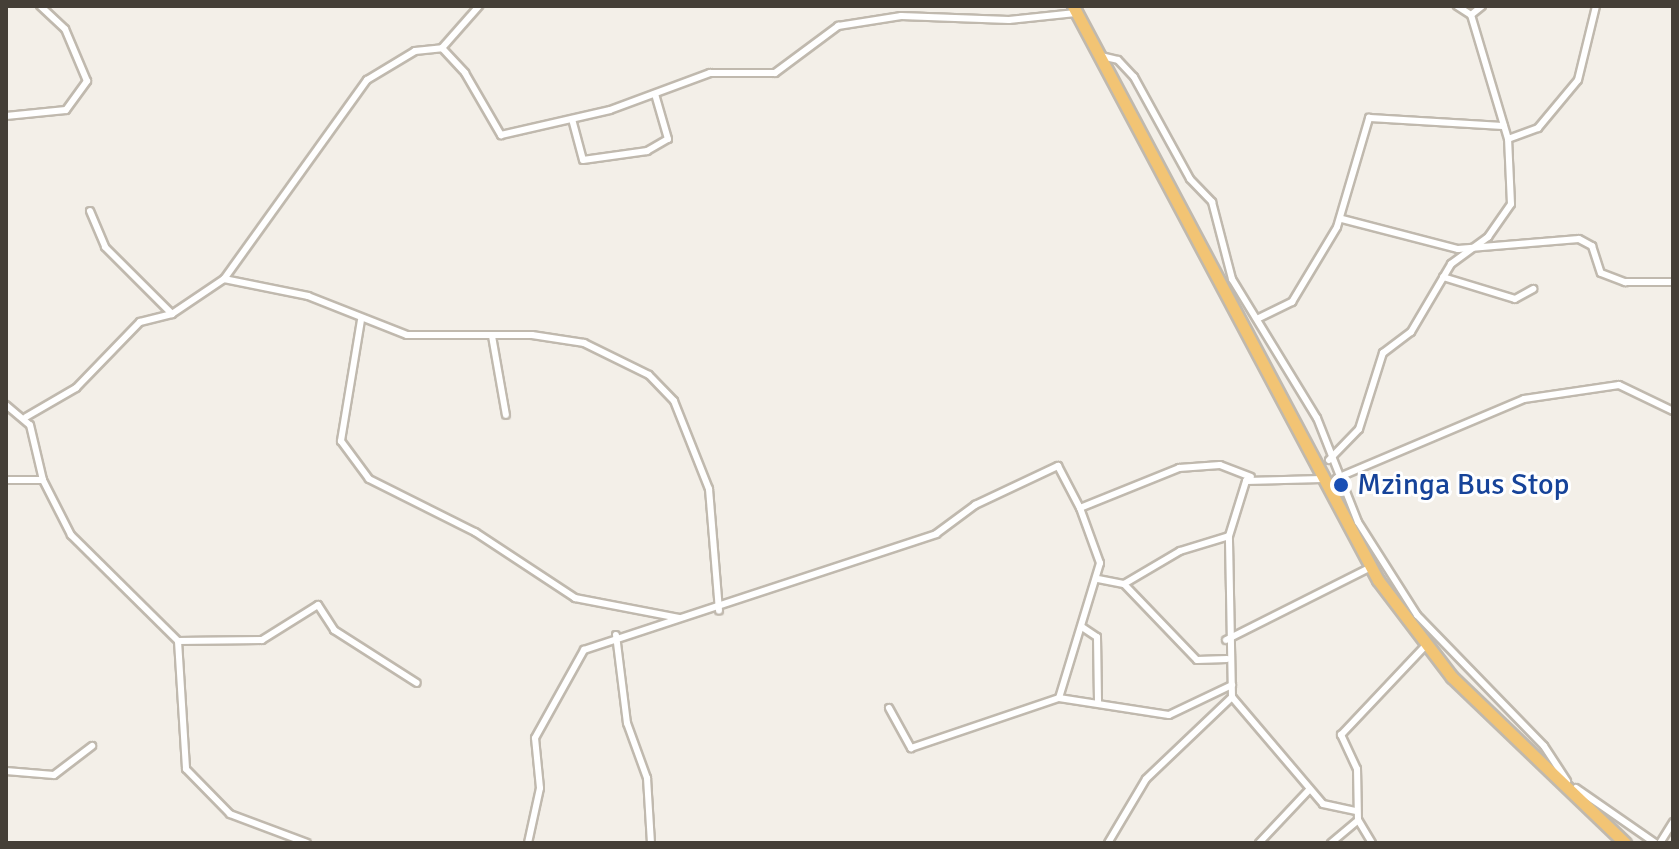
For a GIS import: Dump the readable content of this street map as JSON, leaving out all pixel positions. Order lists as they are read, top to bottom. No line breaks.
{"places":["Mzinga Bus Stop"]}
